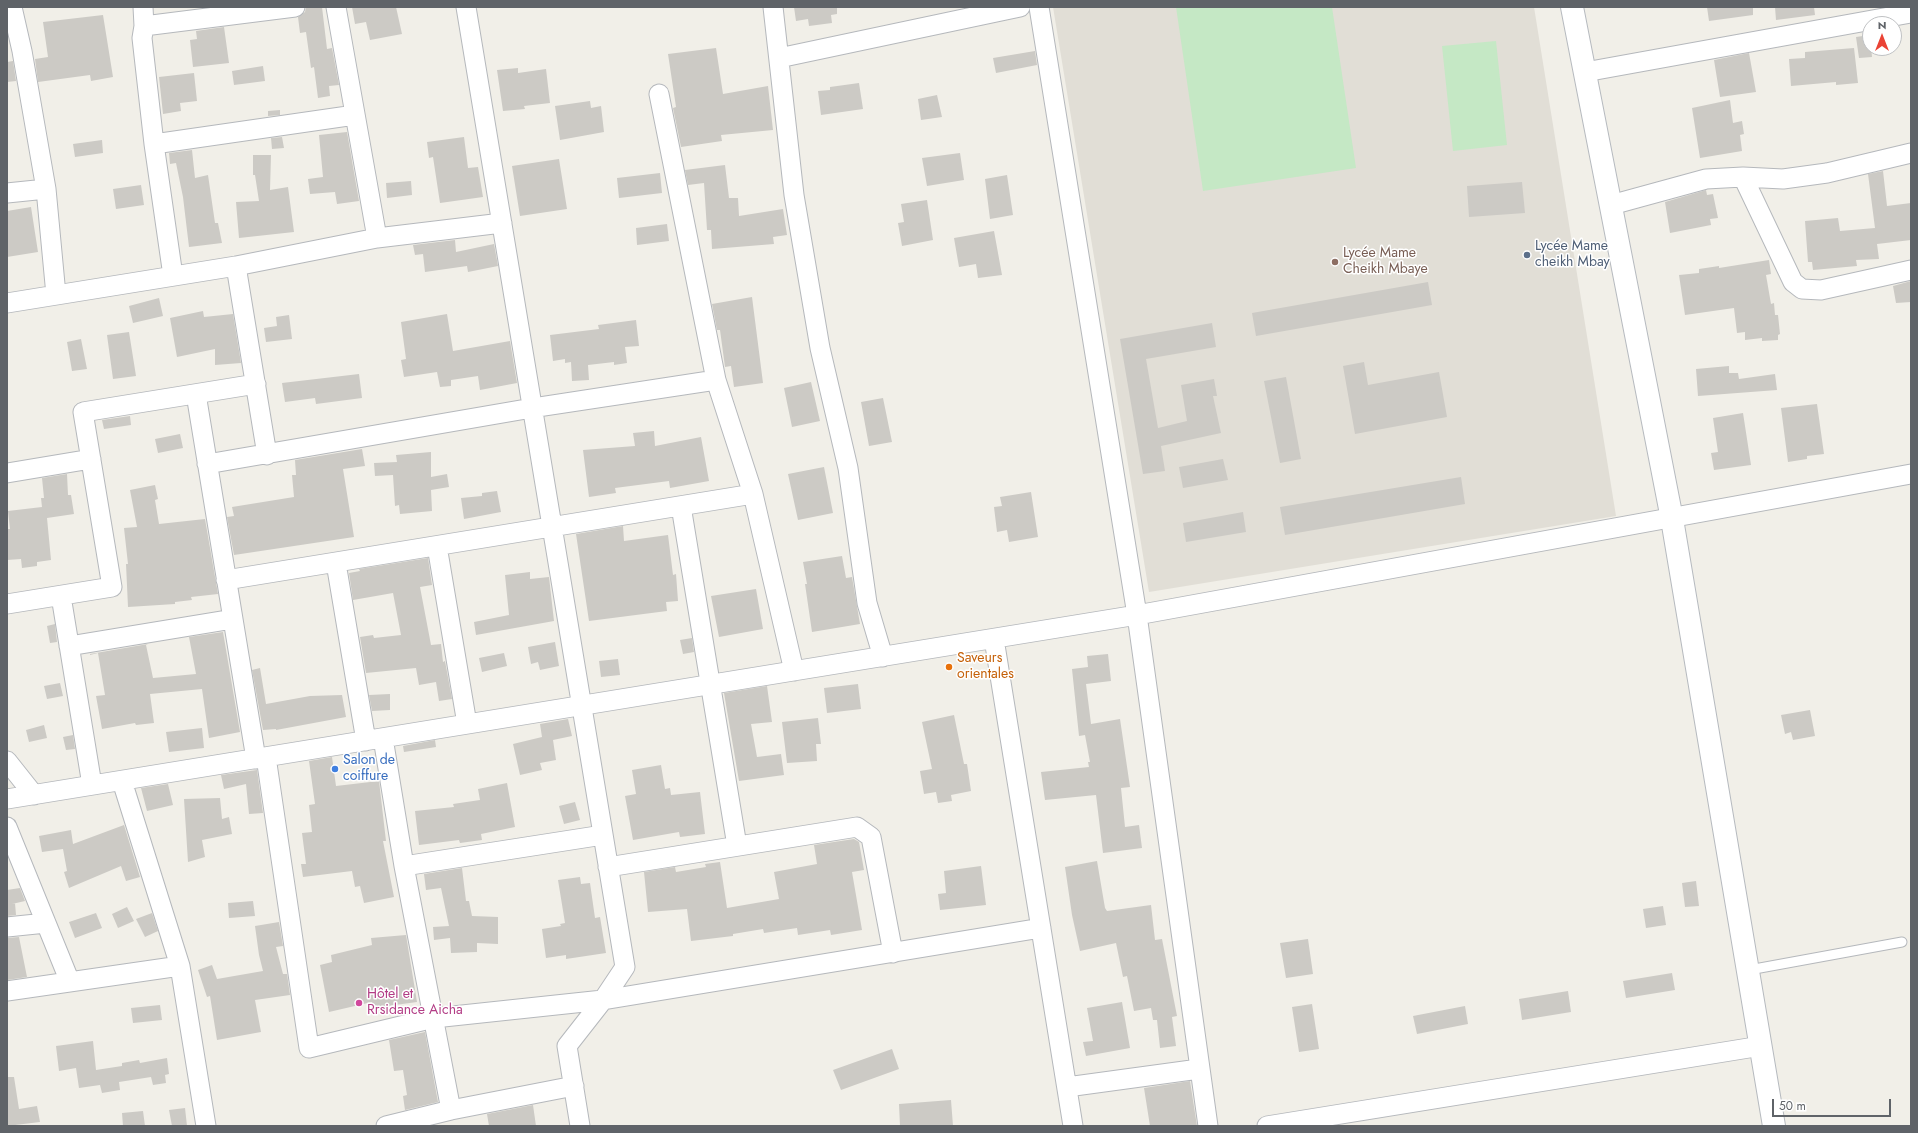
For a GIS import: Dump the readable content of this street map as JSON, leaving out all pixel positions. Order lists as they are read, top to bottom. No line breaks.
{"places":["Lycée Mame cheikh Mbay","Lycée Mame Cheikh Mbaye","Saveurs orientales","Salon de coiffure","Hôtel et Rrsidance Aicha"],"scale_bar":"50 m","north":"top"}
